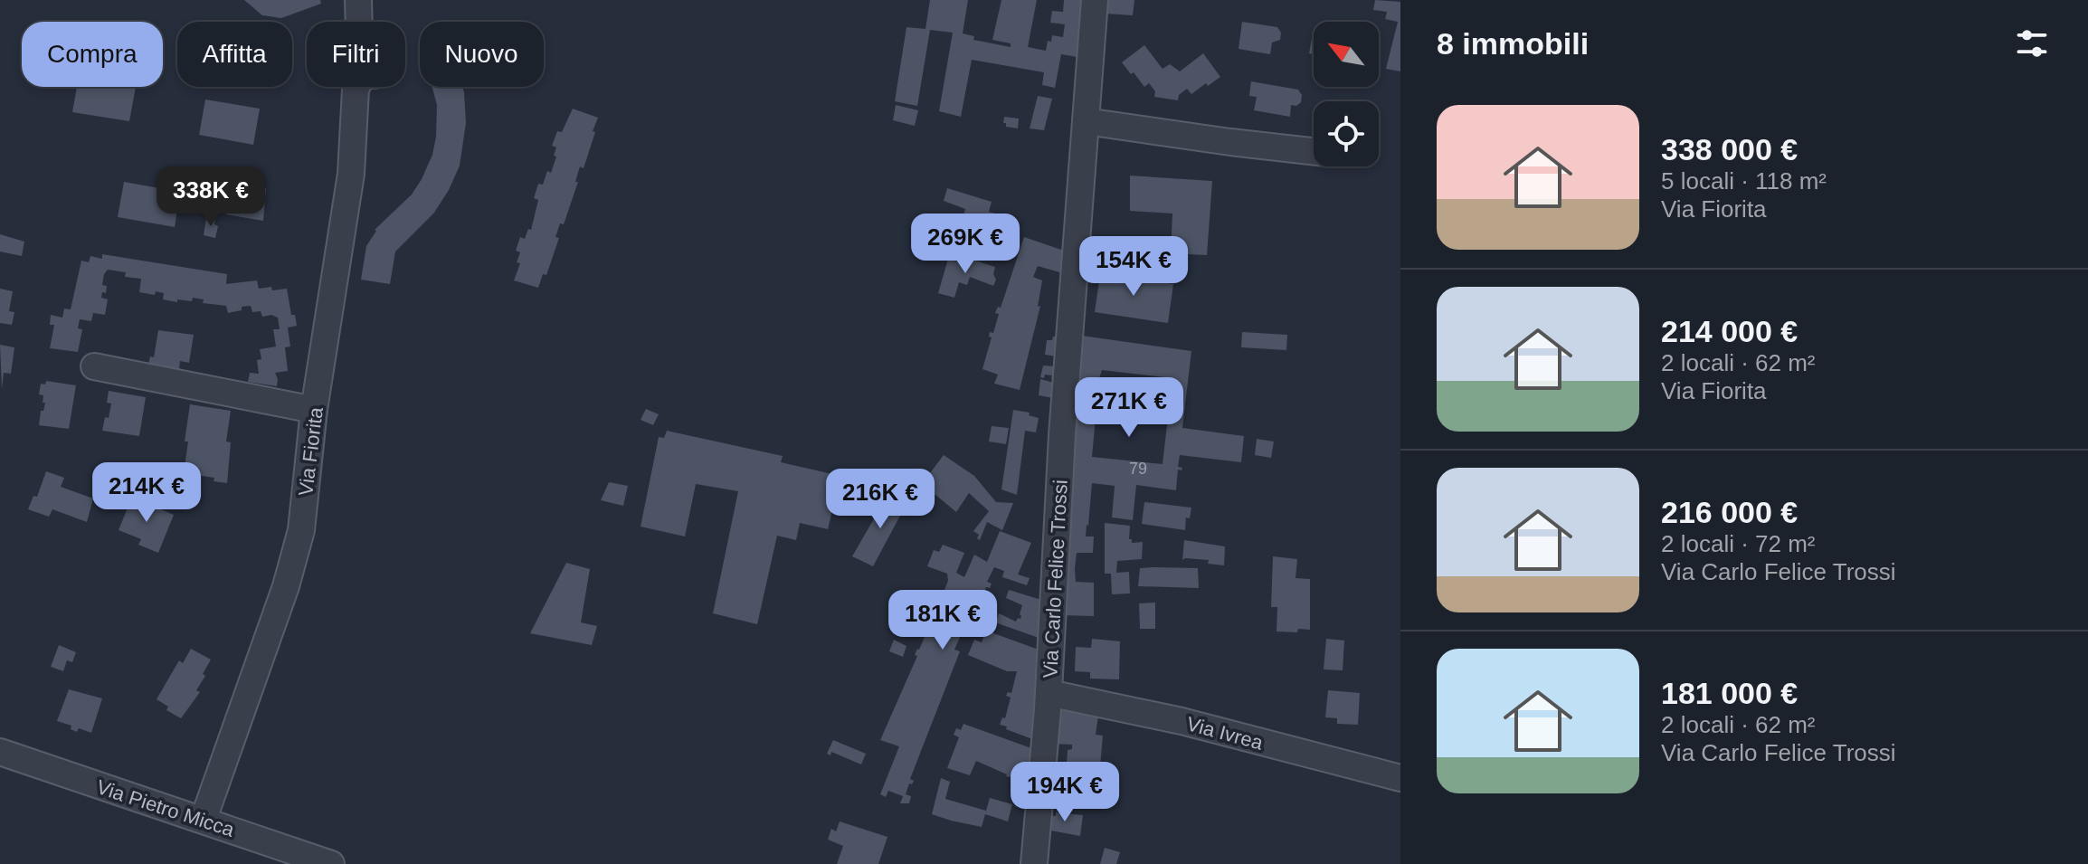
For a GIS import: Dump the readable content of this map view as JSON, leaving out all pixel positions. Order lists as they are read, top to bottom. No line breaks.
{"streets":{"street":["Via Fiorita","Via Carlo Felice Trossi","Via Ivrea","Via Pietro Micca"]},"crossings":[["Via Fiorita","Via Pietro Micca"],["Via Carlo Felice Trossi","Via Ivrea"]],"house_numbers":["79"],"north":"top left","page":{"heading":"8 immobili","chip":["Compra","Affitta","Filtri","Nuovo"],"list":[{"name":"338 000 €","note":"5 locali · 118 m² · Via Fiorita"},{"name":"214 000 €","note":"2 locali · 62 m² · Via Fiorita"},{"name":"216 000 €","note":"2 locali · 72 m² · Via Carlo Felice Trossi"},{"name":"181 000 €","note":"2 locali · 62 m² · Via Carlo Felice Trossi"}],"price":["338K €","269K €","154K €","271K €","214K €","216K €","181K €","194K €"]}}
